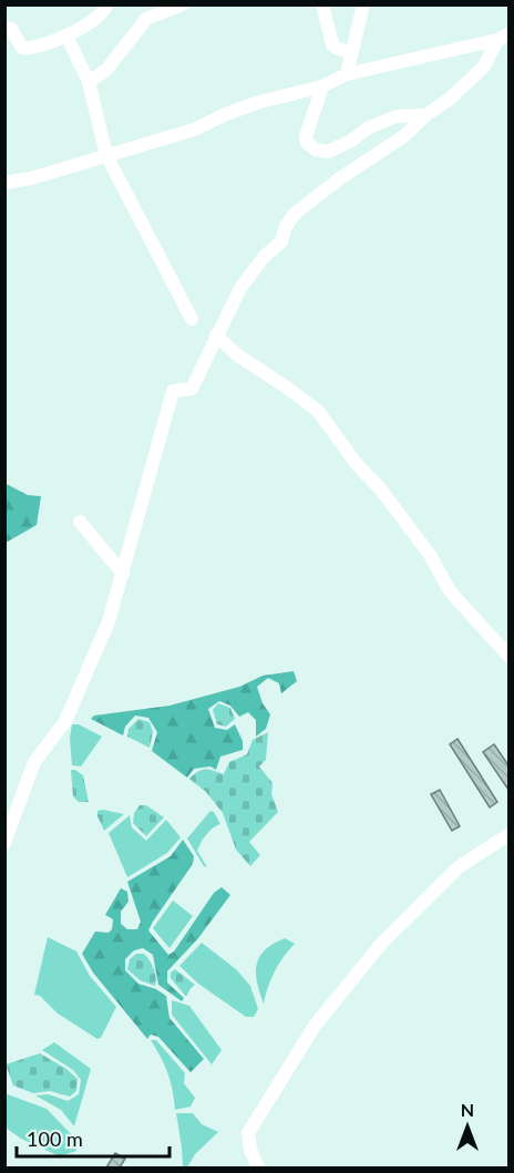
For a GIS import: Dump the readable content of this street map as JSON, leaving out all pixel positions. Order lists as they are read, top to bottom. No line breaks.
{"scale_bar":"100 m","north":"top"}
